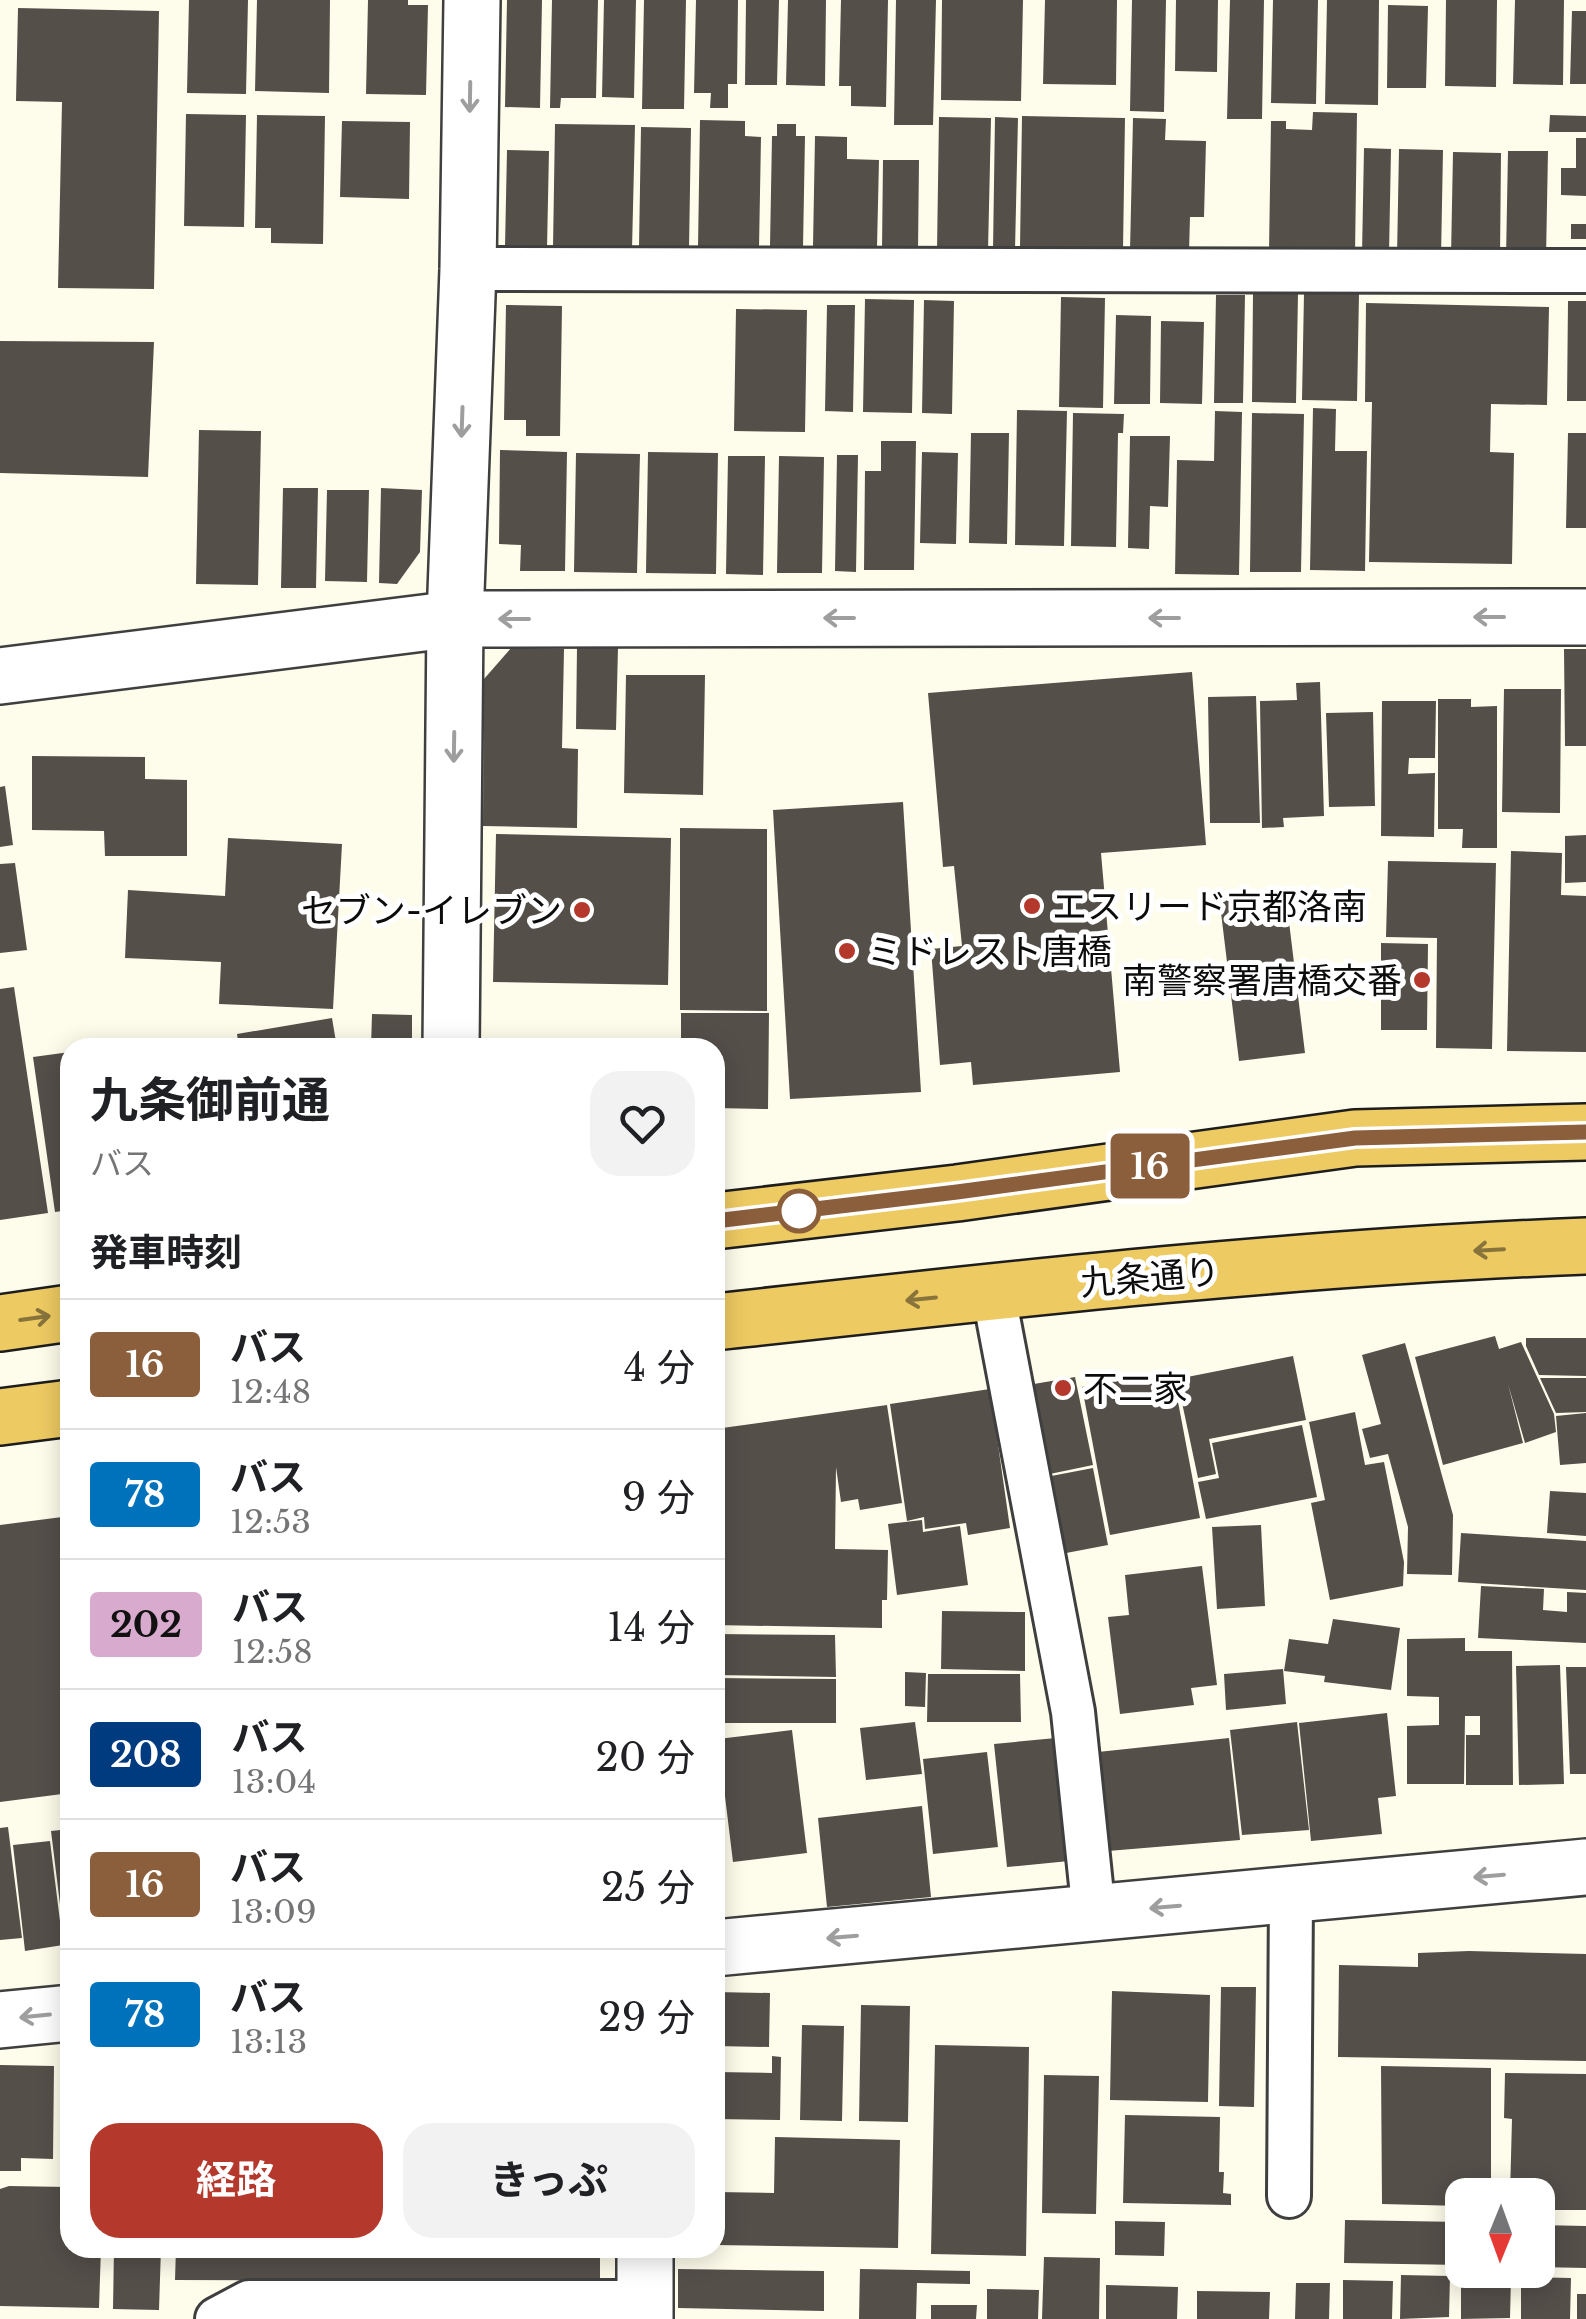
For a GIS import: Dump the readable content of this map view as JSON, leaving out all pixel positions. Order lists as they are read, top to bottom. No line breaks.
{"streets":{"highway":["九条通り"]},"places":["エスリード京都洛南","セブン-イレブン","ミドレスト唐橋","南警察署唐橋交番","不二家"],"lines":["bus line 16"],"north":"bottom","page":{"on_map":"16","heading":[["九条御前通","バス"],"発車時刻"],"list":[{"mark":"16","name":"バス","note":"12:48","value":"4 分"},{"mark":"78","name":"バス","note":"12:53","value":"9 分"},{"mark":"202","name":"バス","note":"12:58","value":"14 分"},{"mark":"208","name":"バス","note":"13:04","value":"20 分"},{"mark":"16","name":"バス","note":"13:09","value":"25 分"},{"mark":"78","name":"バス","note":"13:13","value":"29 分"}],"buttons":["経路","きっぷ"]}}
